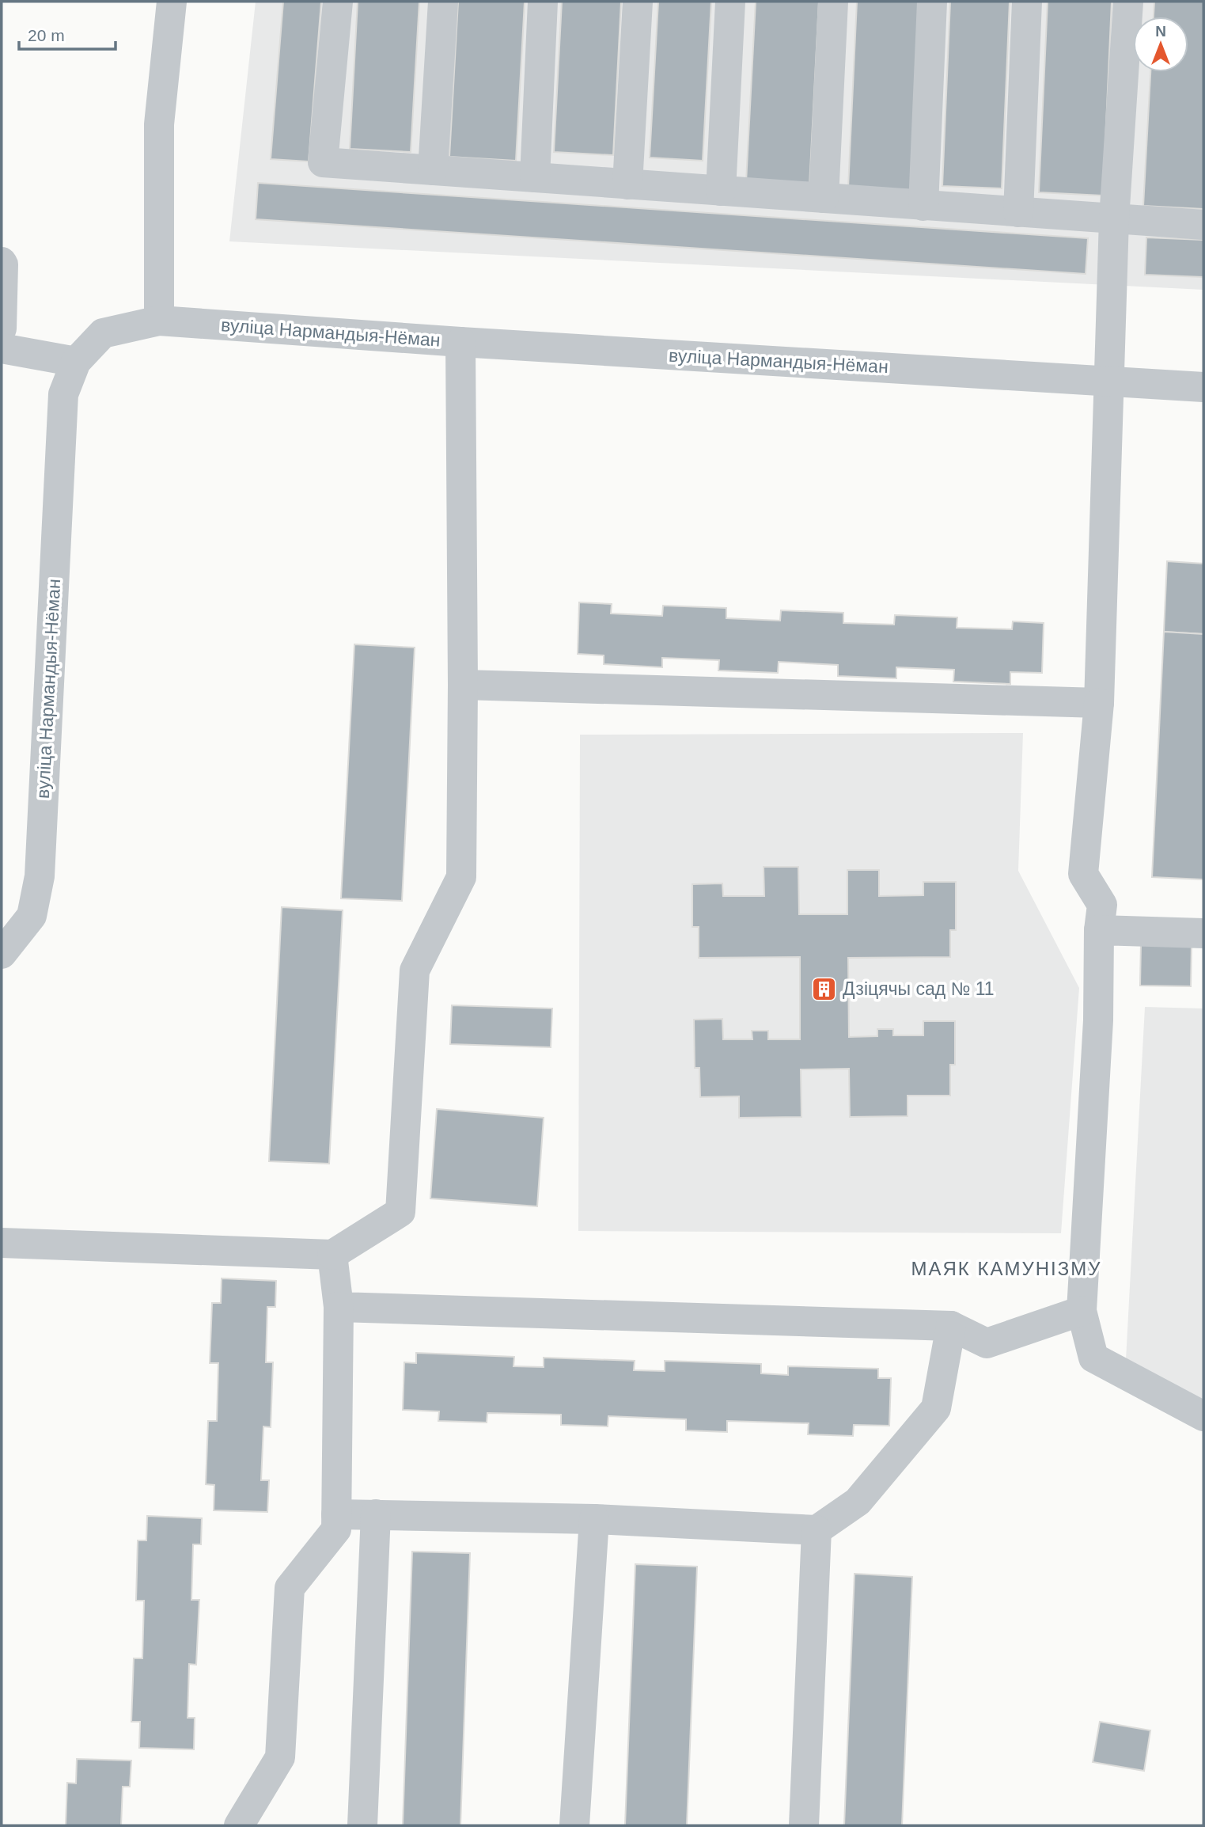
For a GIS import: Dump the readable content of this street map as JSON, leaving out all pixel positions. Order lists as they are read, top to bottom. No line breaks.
{"streets":{"street":["вуліца Нармандыя-Нёман"]},"districts":["МАЯК КАМУНІЗМУ"],"places":{"building":["Дзіцячы сад № 11"]},"scale_bar":"20 m","north":"top"}
